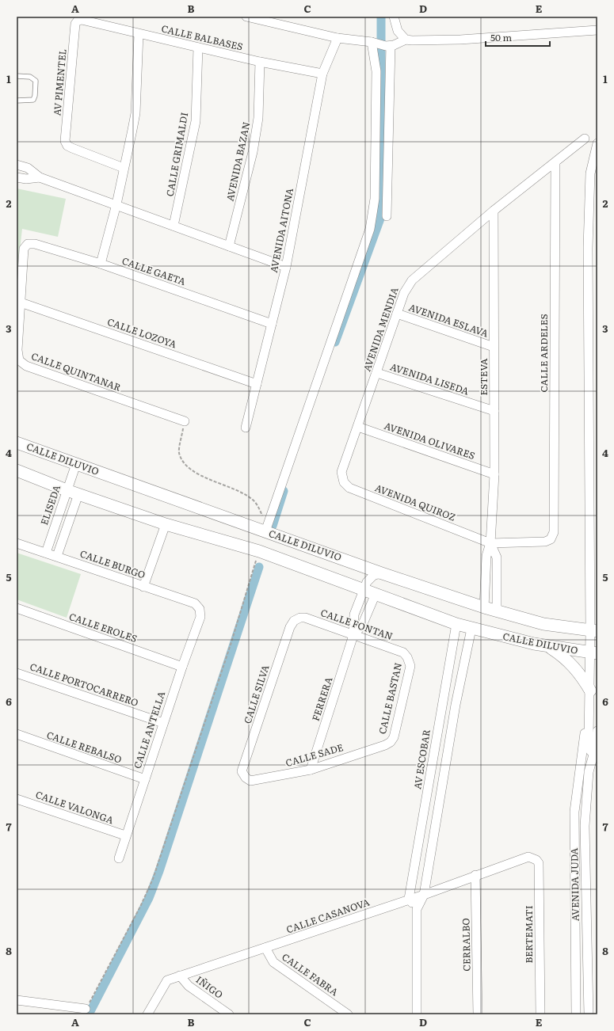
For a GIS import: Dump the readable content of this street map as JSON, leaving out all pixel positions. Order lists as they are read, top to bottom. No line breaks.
{"streets":{"street":["CALLE BALBASES","AV PIMENTEL","CALLE GRIMALDI","AVENIDA BAZAN","AVENIDA AITONA","CALLE GAETA","AVENIDA ESLAVA","AVENIDA MENDIA","CALLE LOZOYA","CALLE ARDELES","CALLE QUINTANAR","ESTEVA","AVENIDA LISEDA","AVENIDA OLIVARES","CALLE DILUVIO","AVENIDA QUIROZ","ELISEDA","CALLE BURGO","CALLE FONTAN","CALLE EROLES","CALLE PORTOCARRERO","CALLE SILVA","CALLE BASTAN","FERRERA","CALLE ANTELLA","CALLE REBALSO","CALLE SADE","AV ESCOBAR","CALLE VALONGA","AVENIDA JUDA","CALLE CASANOVA","BERTEMATI","CERRALBO","CALLE FABRA","IÑIGO"]},"crossings":[["CALLE BALBASES","AV PIMENTEL"],["CALLE BALBASES","CALLE GRIMALDI"],["CALLE BALBASES","AVENIDA BAZAN"],["CALLE BALBASES","AVENIDA AITONA"],["AVENIDA AITONA","CALLE GAETA"],["AVENIDA AITONA","CALLE LOZOYA"],["CALLE GAETA","CALLE QUINTANAR"],["AVENIDA ESLAVA","AVENIDA MENDIA"],["AVENIDA ESLAVA","ESTEVA"],["AVENIDA MENDIA","CALLE ARDELES"],["AVENIDA MENDIA","ESTEVA"],["AVENIDA MENDIA","AVENIDA LISEDA"],["AVENIDA MENDIA","AVENIDA OLIVARES"],["AVENIDA MENDIA","AVENIDA QUIROZ"],["CALLE LOZOYA","CALLE QUINTANAR"],["CALLE ARDELES","ESTEVA"],["CALLE ARDELES","AVENIDA QUIROZ"],["ESTEVA","AVENIDA LISEDA"],["ESTEVA","AVENIDA OLIVARES"],["ESTEVA","CALLE DILUVIO"],["ESTEVA","AVENIDA QUIROZ"],["CALLE DILUVIO","ELISEDA"],["CALLE DILUVIO","FERRERA"],["CALLE DILUVIO","AV ESCOBAR"],["CALLE DILUVIO","AVENIDA JUDA"],["ELISEDA","CALLE BURGO"],["CALLE BURGO","CALLE ANTELLA"],["CALLE FONTAN","CALLE SILVA"],["CALLE FONTAN","CALLE BASTAN"],["CALLE FONTAN","FERRERA"],["CALLE EROLES","CALLE ANTELLA"],["CALLE PORTOCARRERO","CALLE ANTELLA"],["CALLE SILVA","CALLE SADE"],["CALLE BASTAN","CALLE SADE"],["FERRERA","CALLE SADE"],["CALLE ANTELLA","CALLE REBALSO"],["CALLE ANTELLA","CALLE VALONGA"],["AV ESCOBAR","CALLE CASANOVA"],["CALLE CASANOVA","BERTEMATI"],["CALLE CASANOVA","CERRALBO"],["CALLE CASANOVA","CALLE FABRA"],["CALLE CASANOVA","IÑIGO"]],"scale_bar":"50 m","grid":{"columns":["A","B","C","D","E"],"rows":["1","2","3","4","5","6","7","8"]}}
